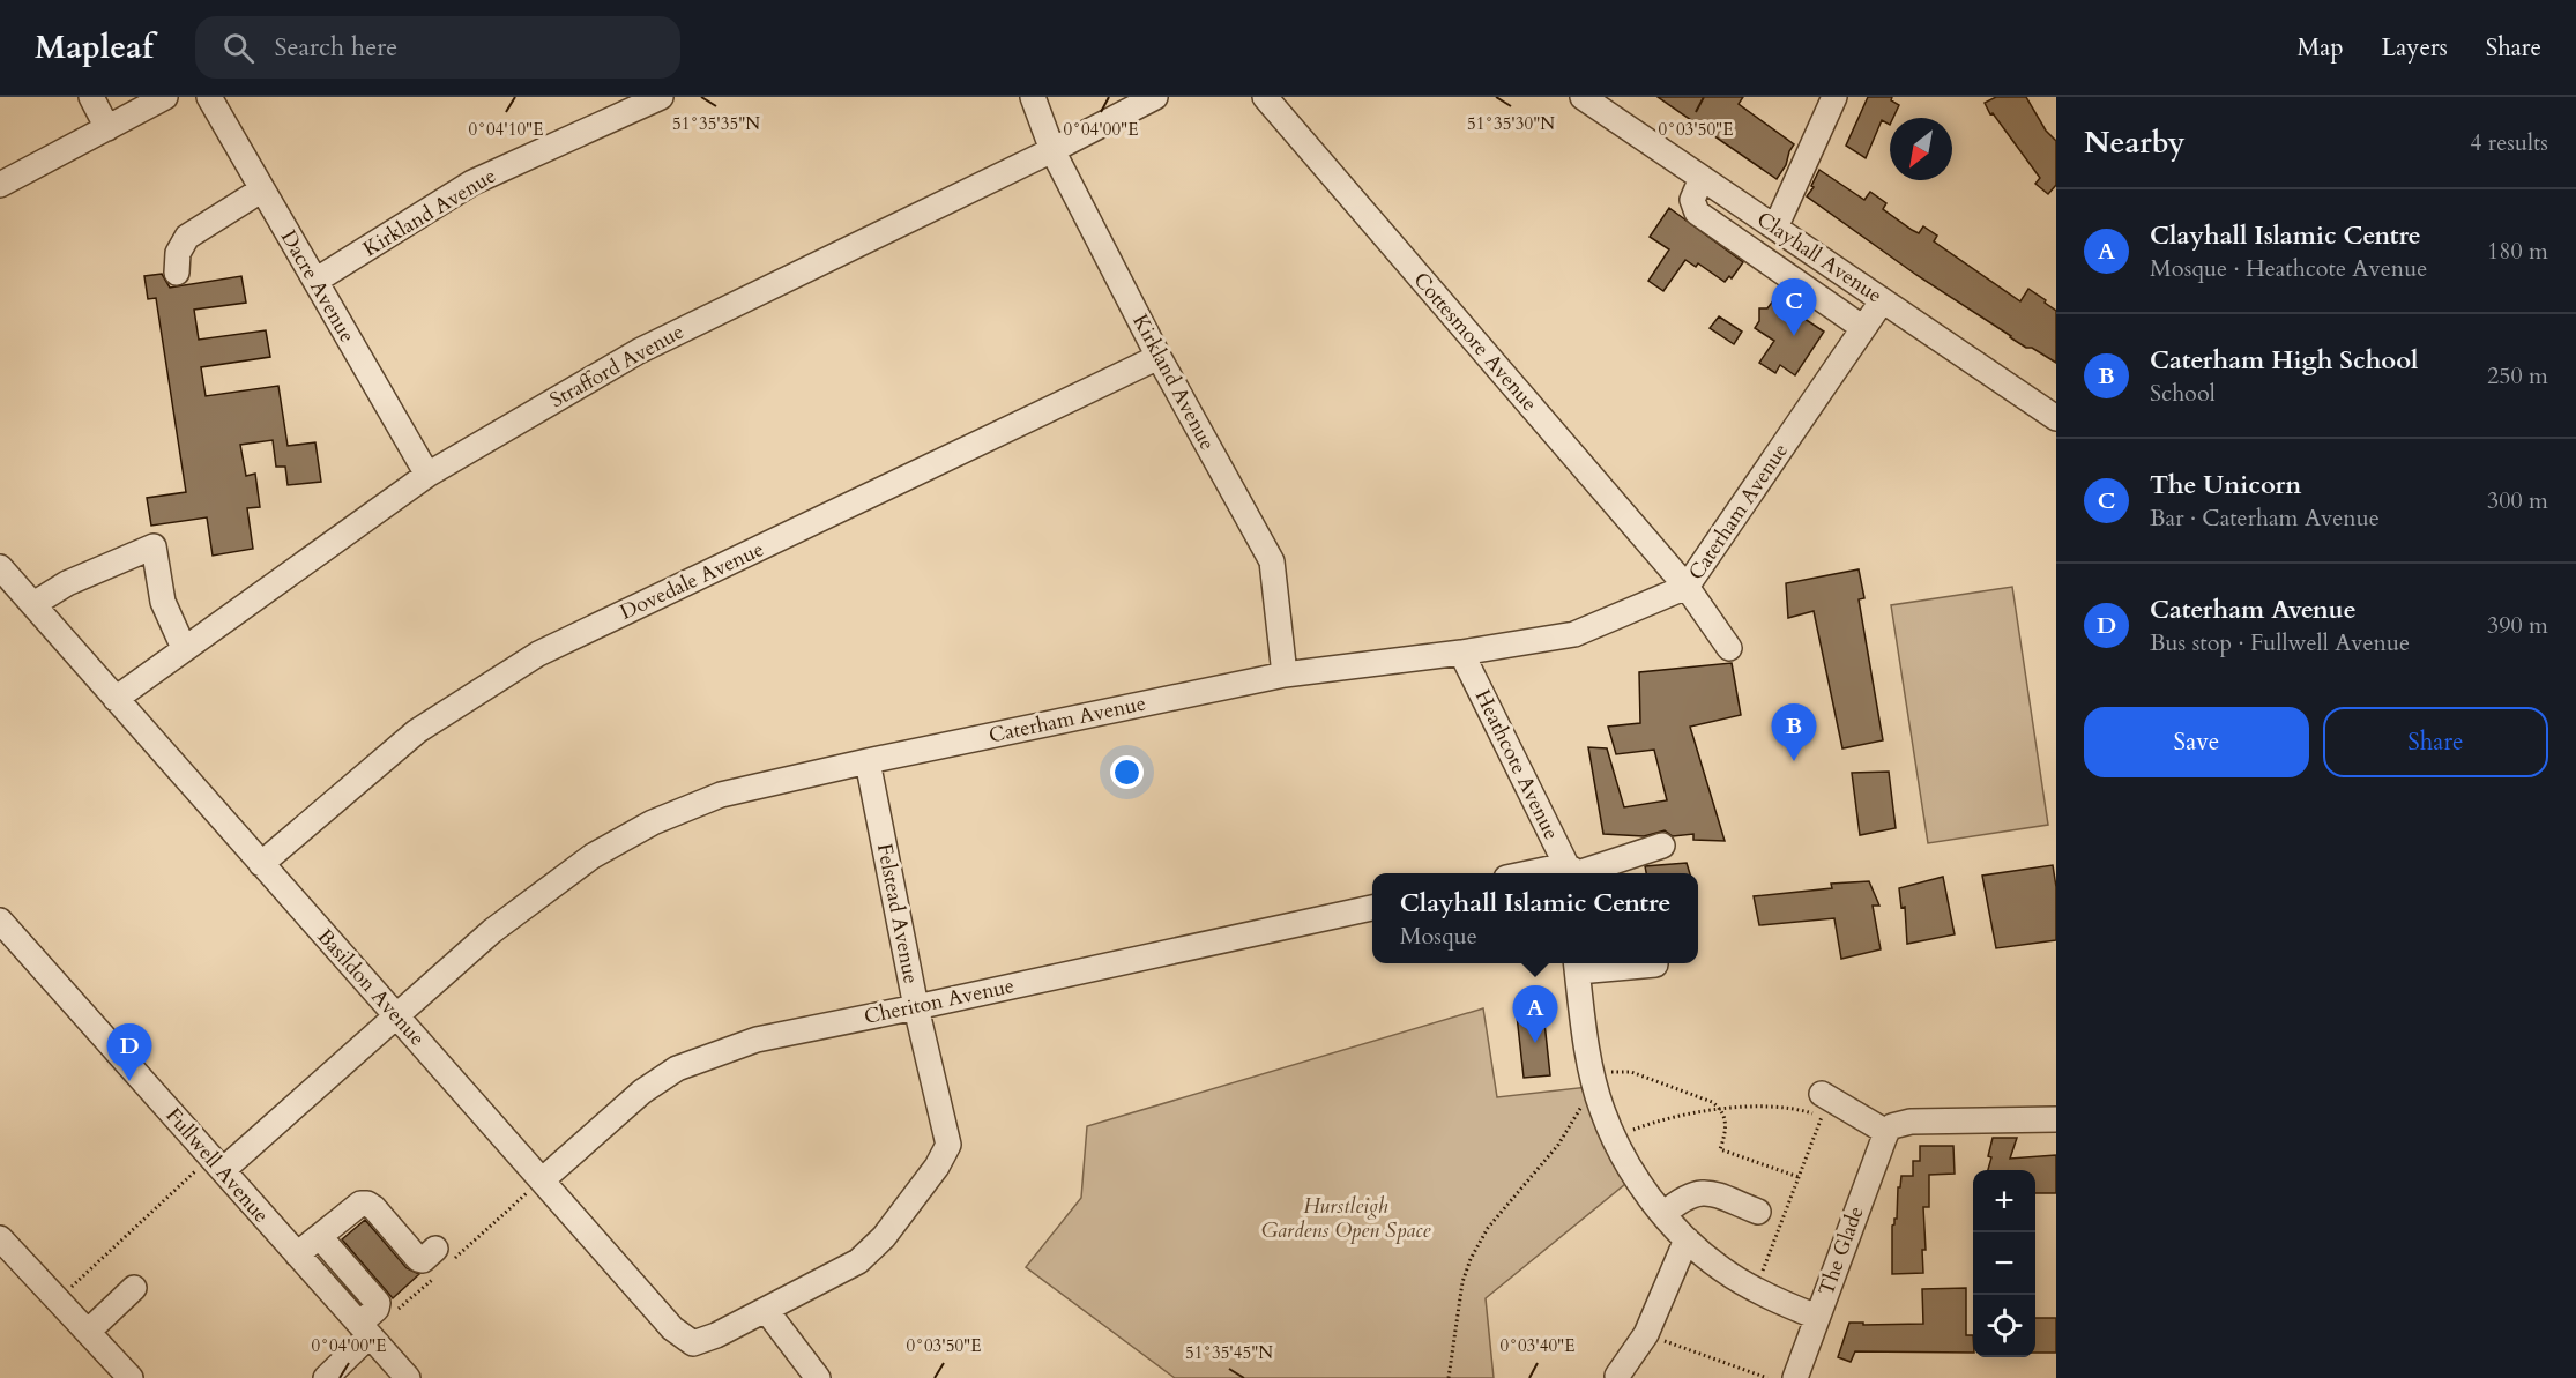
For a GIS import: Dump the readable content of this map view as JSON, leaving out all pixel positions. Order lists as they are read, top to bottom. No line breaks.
{"streets":{"street":["Kirkland Avenue","Clayhall Avenue","Dacre Avenue","Cottesmore Avenue","Strafford Avenue","Caterham Avenue","Dovedale Avenue","Heathcote Avenue","Felstead Avenue","Basildon Avenue","Cheriton Avenue","Fullwell Avenue","The Glade"]},"crossings":[["Kirkland Avenue","Dacre Avenue"],["Kirkland Avenue","Strafford Avenue"],["Kirkland Avenue","Caterham Avenue"],["Kirkland Avenue","Dovedale Avenue"],["Clayhall Avenue","Caterham Avenue"],["Dacre Avenue","Strafford Avenue"],["Cottesmore Avenue","Caterham Avenue"],["Strafford Avenue","Basildon Avenue"],["Caterham Avenue","Heathcote Avenue"],["Caterham Avenue","Felstead Avenue"],["Caterham Avenue","Basildon Avenue"],["Caterham Avenue","Fullwell Avenue"],["Dovedale Avenue","Basildon Avenue"],["Felstead Avenue","Basildon Avenue"],["Felstead Avenue","Cheriton Avenue"],["Basildon Avenue","Cheriton Avenue"]],"parks":["Hurstleigh Gardens Open Space"],"north":"bottom left","page":{"header":"Mapleaf","search":"Search here","nav":["Map","Layers","Share"],"heading":["Nearby","4 results"],"list":[{"mark":"A","name":"Clayhall Islamic Centre","note":"Mosque · Heathcote Avenue","value":"180 m"},{"mark":"B","name":"Caterham High School","note":"School","value":"250 m"},{"mark":"C","name":"The Unicorn","note":"Bar · Caterham Avenue","value":"300 m"},{"mark":"D","name":"Caterham Avenue","note":"Bus stop · Fullwell Avenue","value":"390 m"}],"pins":["C","B","A","D"],"buttons":["Save","Share"],"popup":["Clayhall Islamic Centre","Mosque"],"map_buttons":["+","−"]},"coordinates":["51°35'30\"N","51°35'35\"N","0°04'00\"E","0°04'10\"E","0°03'50\"E","0°03'40\"E","51°35'45\"N"]}
